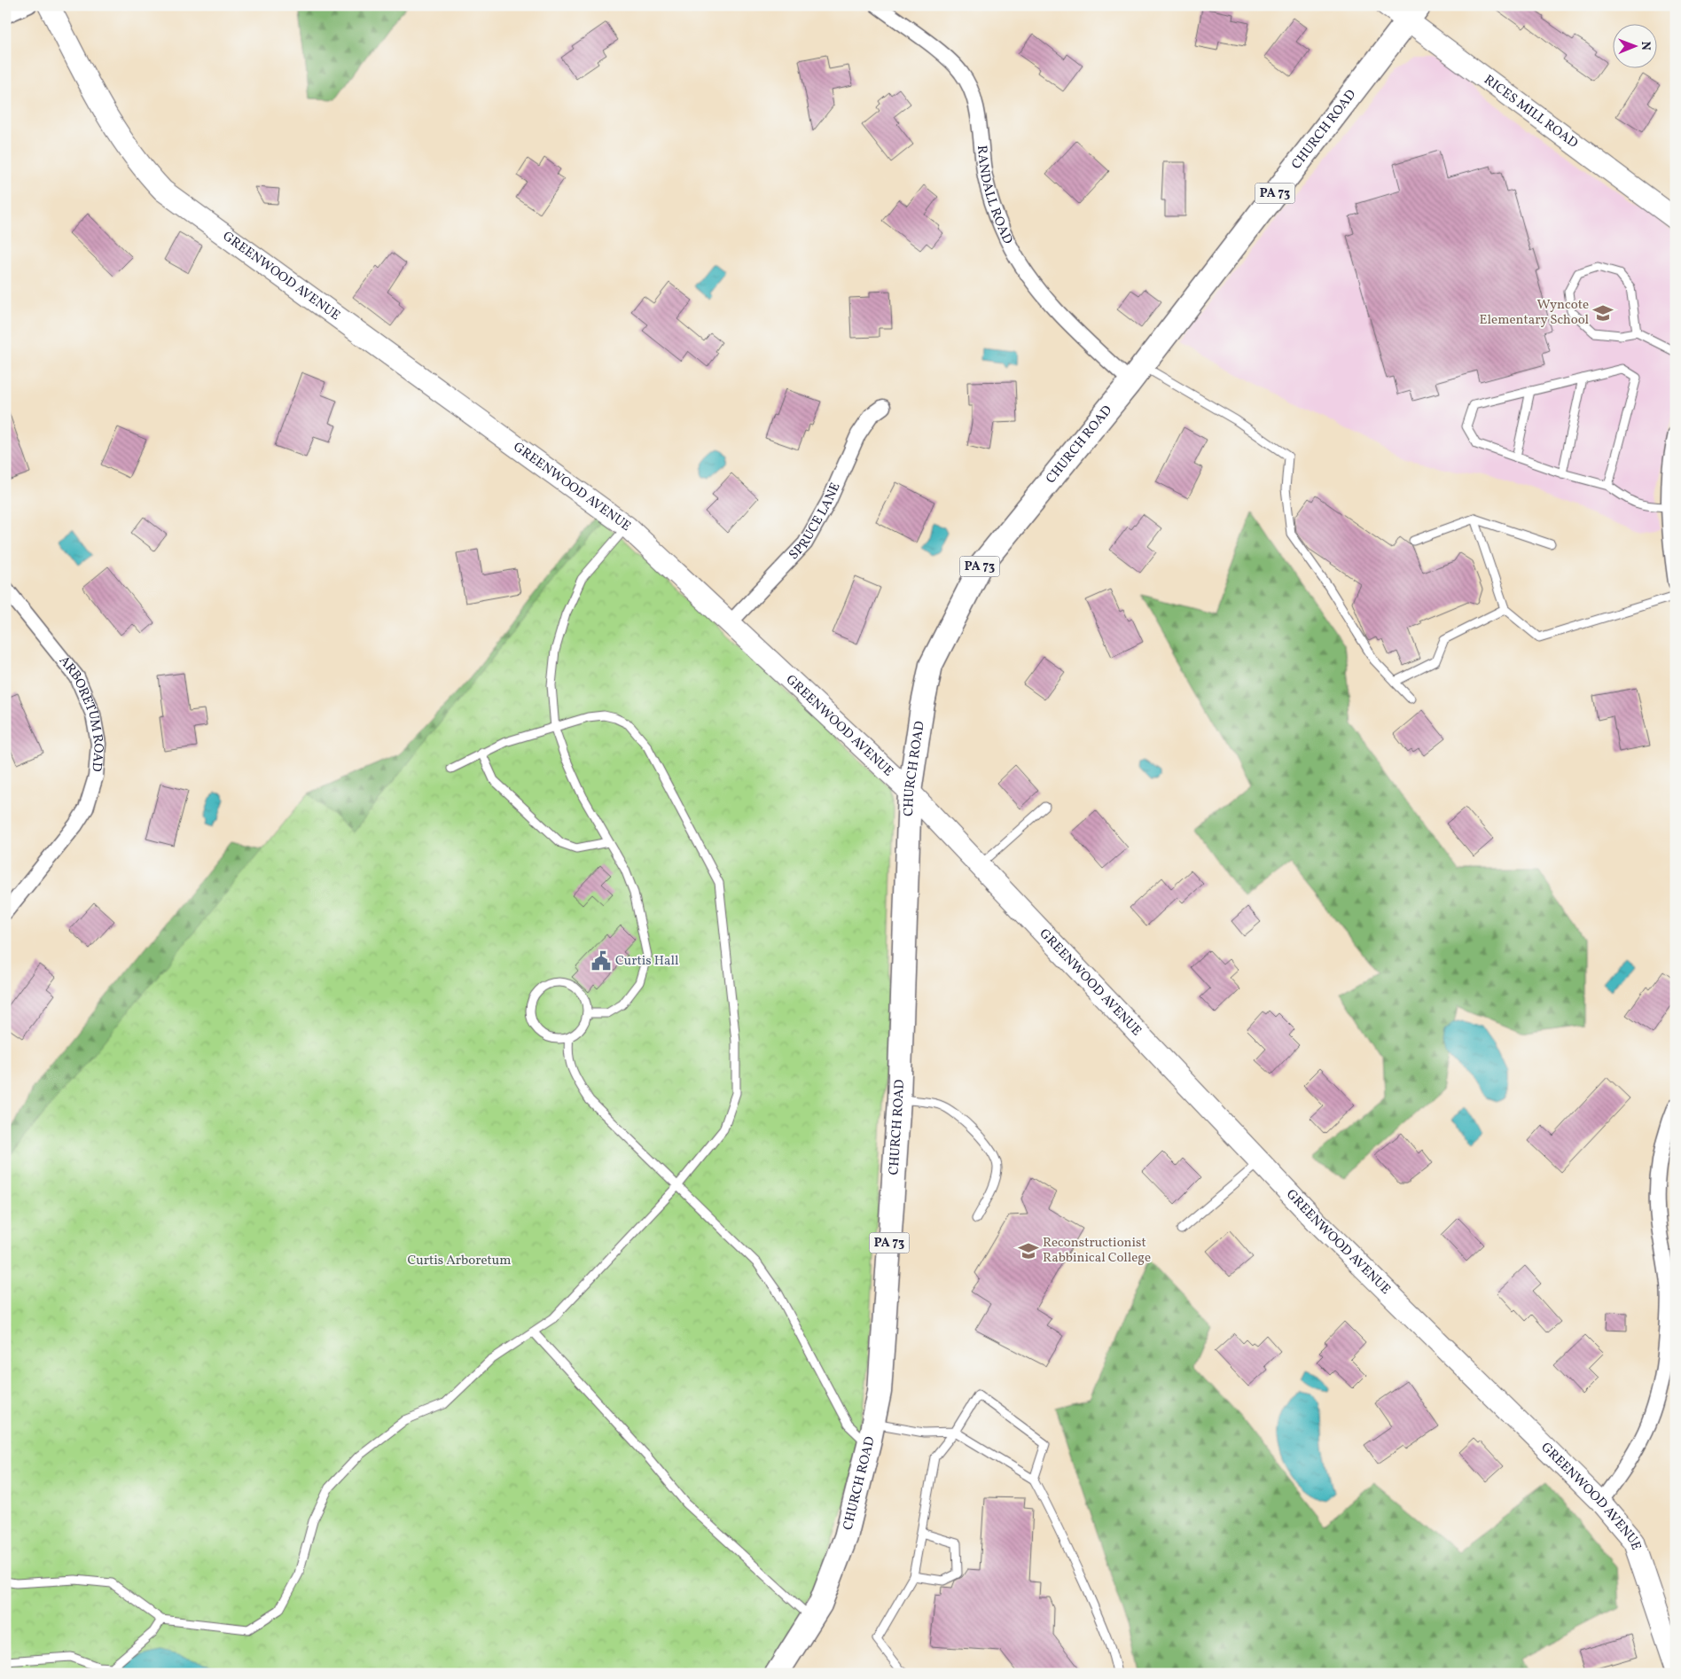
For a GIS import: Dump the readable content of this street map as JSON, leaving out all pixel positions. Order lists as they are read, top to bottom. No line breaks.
{"streets":{"main road":["RICES MILL ROAD","CHURCH ROAD","PA 73","GREENWOOD AVENUE"],"street":["RANDALL ROAD","SPRUCE LANE","ARBORETUM ROAD"]},"crossings":[["RICES MILL ROAD","CHURCH ROAD"],["CHURCH ROAD","RANDALL ROAD"],["CHURCH ROAD","GREENWOOD AVENUE"],["GREENWOOD AVENUE","SPRUCE LANE"]],"parks":["Curtis Arboretum"],"places":{"school or university":["Wyncote Elementary School","Reconstructionist Rabbinical College"],"public building":["Curtis Hall"]},"north":"right"}
